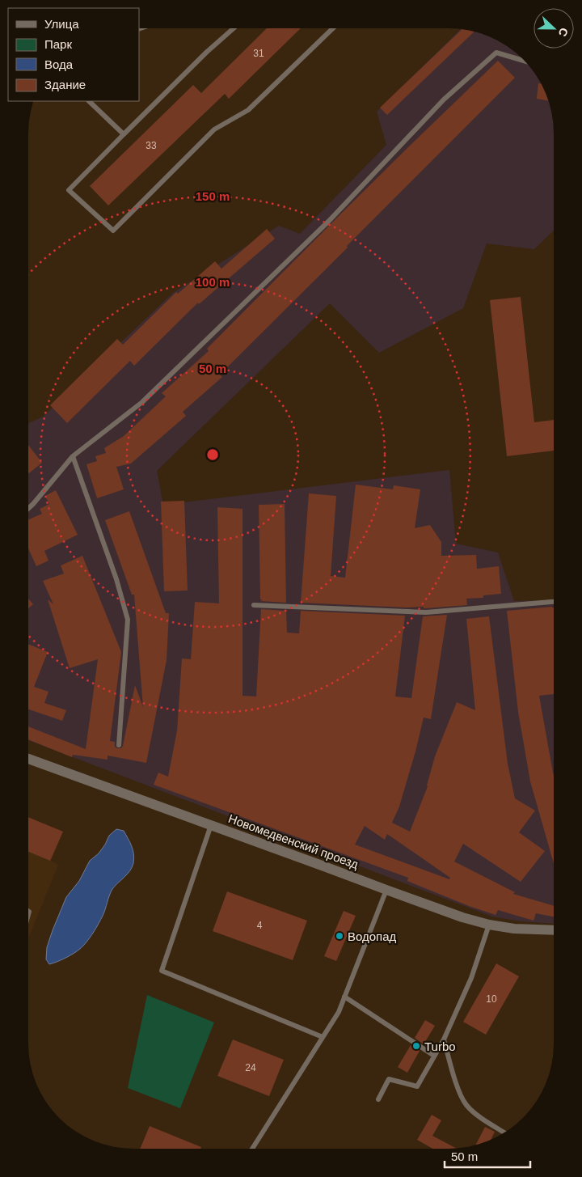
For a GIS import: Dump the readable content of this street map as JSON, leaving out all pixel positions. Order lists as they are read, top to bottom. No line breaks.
{"streets":{"street":["Новомедвенский проезд"]},"places":["Водопад","Turbo"],"house_numbers":["31","33","4","10","24"],"legend":["Улица","Парк","Вода","Здание"],"scale_bar":"50 m","north":"right","rings":["150 m","100 m","50 m"]}
